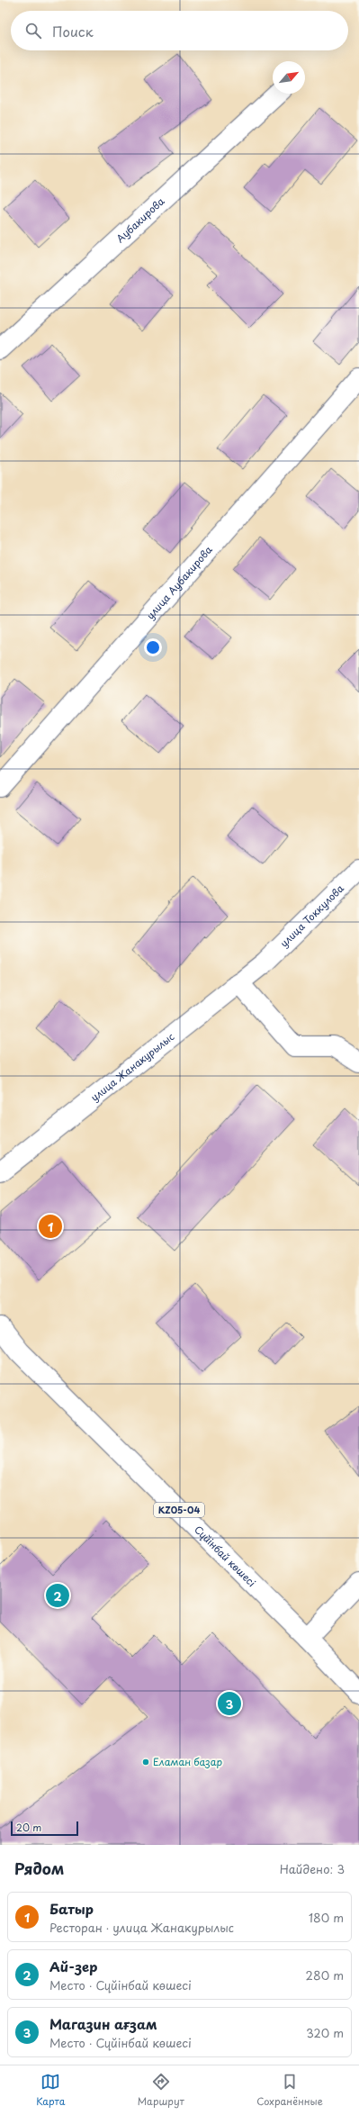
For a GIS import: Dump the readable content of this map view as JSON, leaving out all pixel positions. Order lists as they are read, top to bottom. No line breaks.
{"streets":{"street":["Аубакирова","улица Аубакирова","улица Токкулова","улица Жанакурылыс","KZ05-04","Сүйінбай көшесі"]},"crossings":[["улица Токкулова","улица Жанакурылыс"]],"places":["Еламан базар"],"scale_bar":"20 m","north":"top right","page":{"search":"Поиск","pins":["1","2","3"],"scale":"20 m","heading":["Рядом","Найдено: 3"],"list":[{"mark":"1","name":"Батыр","note":"Ресторан · улица Жанакурылыс","value":"180 m"},{"mark":"2","name":"Ай-зер","note":"Место · Сүйінбай көшесі","value":"280 m"},{"mark":"3","name":"Магазин ағзам","note":"Место · Сүйінбай көшесі","value":"320 m"}],"nav":["Карта","Маршрут","Сохранённые"]}}
